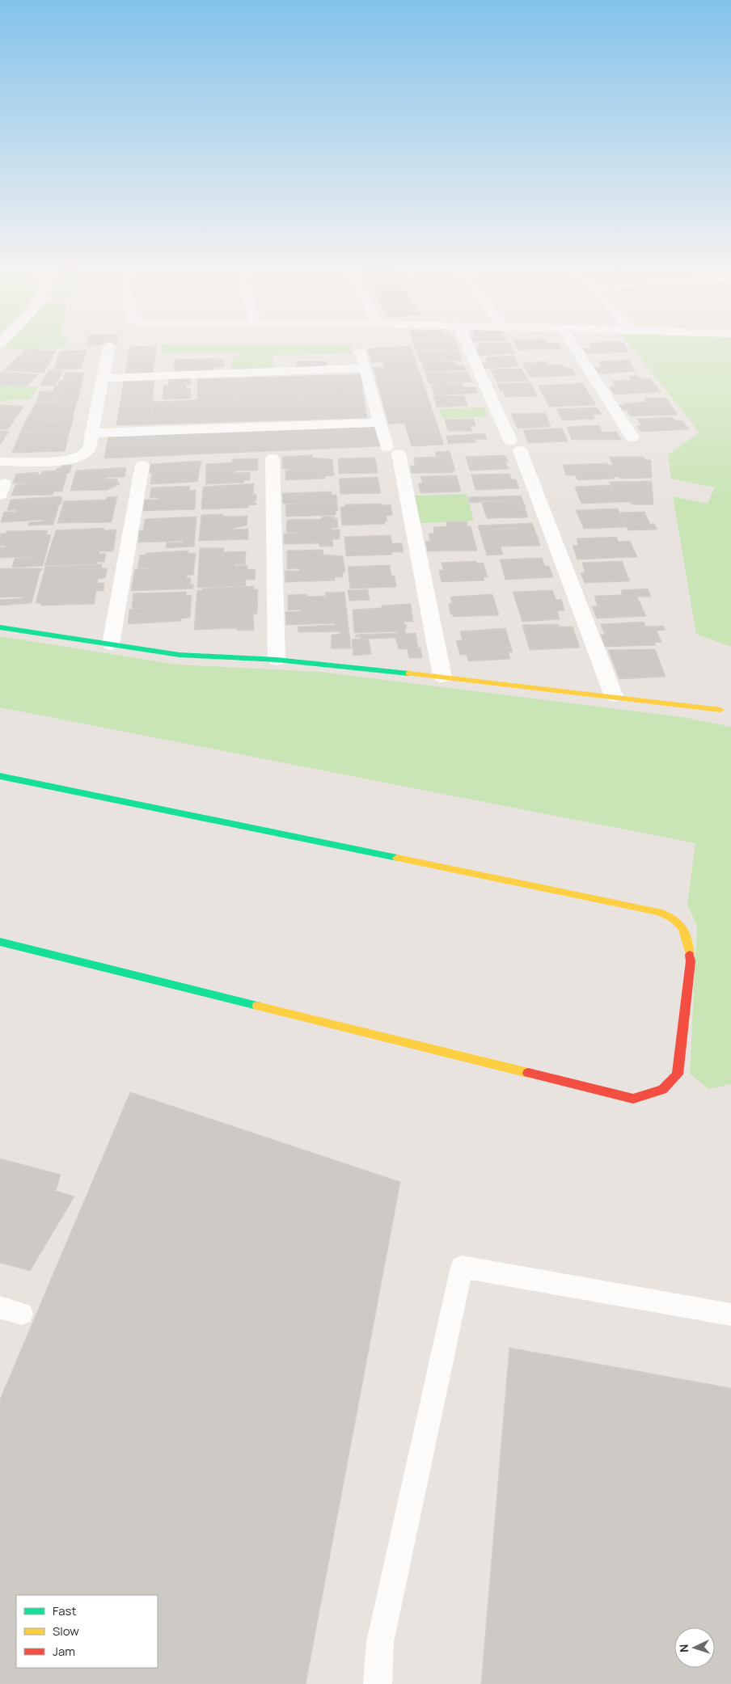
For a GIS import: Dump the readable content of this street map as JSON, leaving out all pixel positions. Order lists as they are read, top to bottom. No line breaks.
{"legend":["Fast","Slow","Jam"],"north":"left"}
